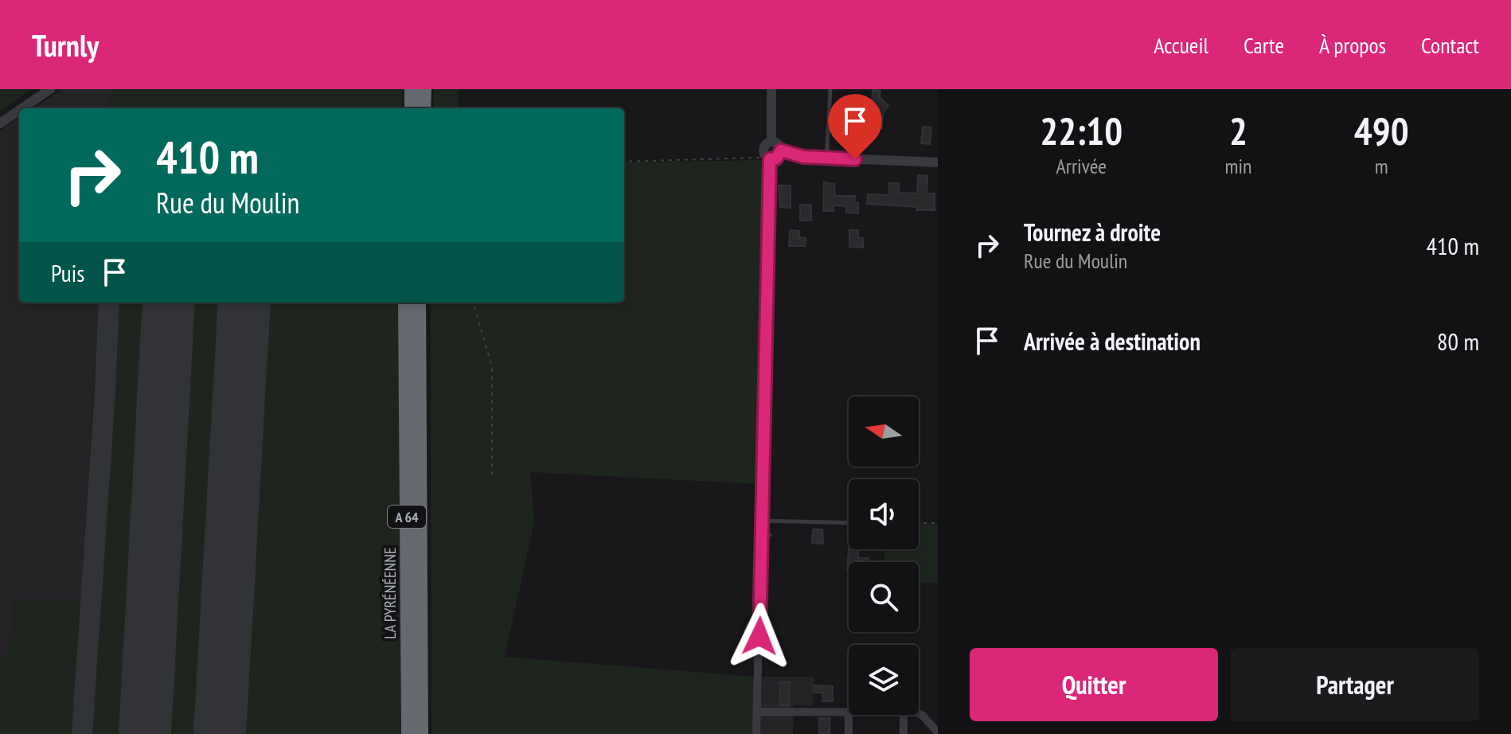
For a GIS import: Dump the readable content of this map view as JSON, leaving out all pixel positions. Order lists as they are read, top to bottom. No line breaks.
{"streets":{"highway":["A 64","LA PYRÉNÉENNE"]},"north":"left","page":{"header":"Turnly","nav":["Accueil","Carte","À propos","Contact"],"eta":["22:10","Arrivée","2","min","490","m"],"turn":["410 m","Rue du Moulin"],"list":[{"name":"Tournez à droite","note":"Rue du Moulin","value":"410 m"},{"name":"Arrivée à destination","value":"80 m"}],"then":"Puis","buttons":["Quitter","Partager"]}}
